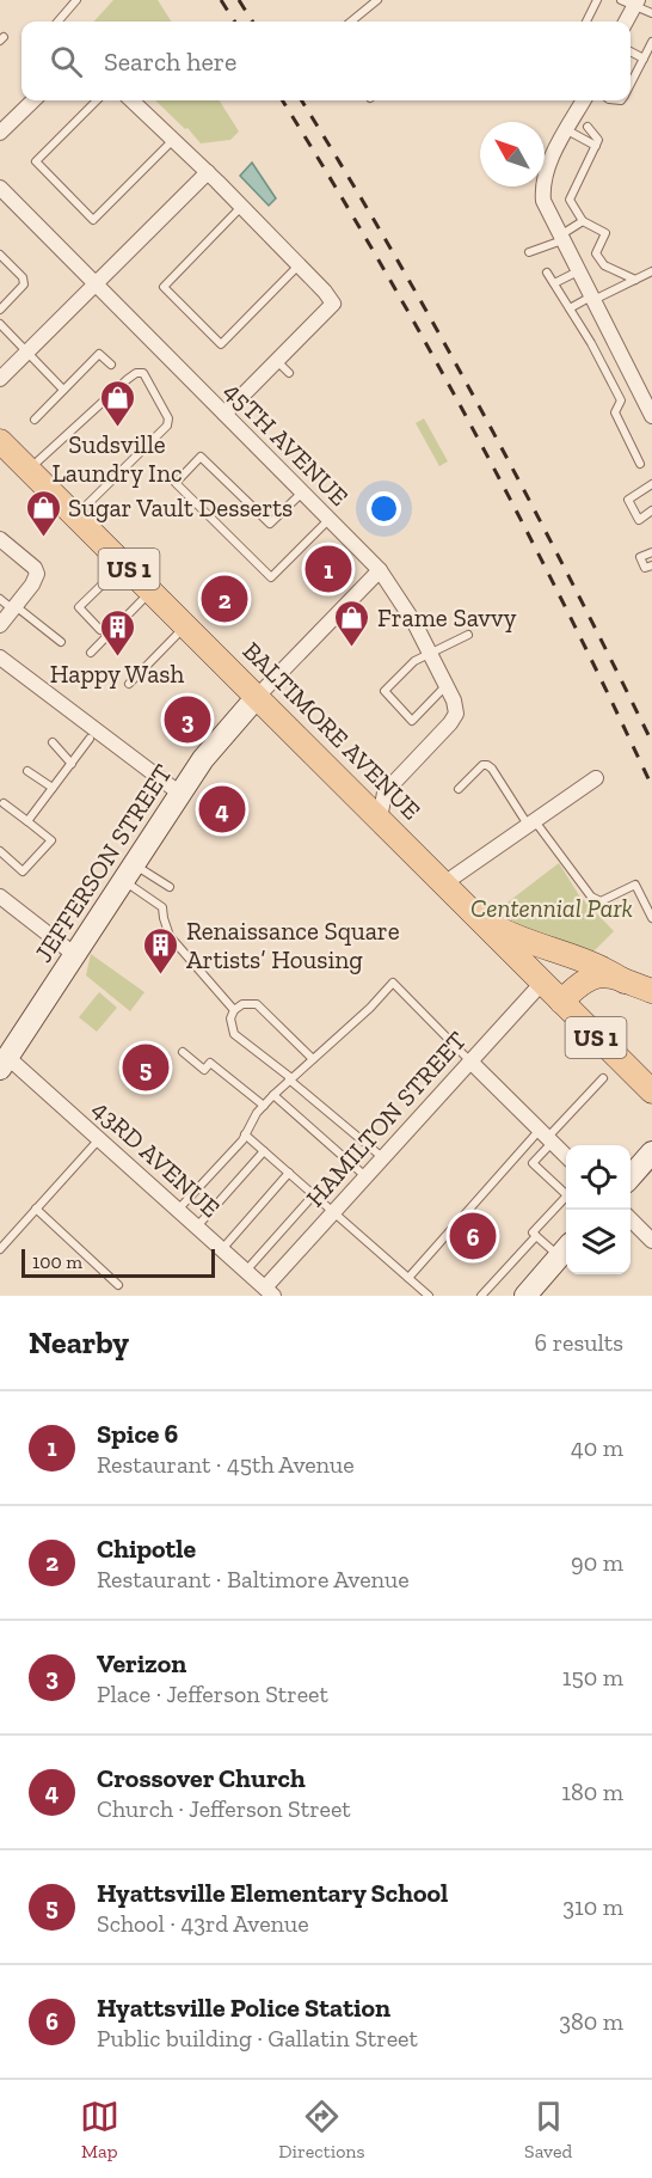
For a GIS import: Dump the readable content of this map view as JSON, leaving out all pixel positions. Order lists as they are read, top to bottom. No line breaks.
{"streets":{"main road":["US 1","BALTIMORE AVENUE"],"street":["45TH AVENUE","JEFFERSON STREET","HAMILTON STREET","43RD AVENUE"]},"crossings":[["45TH AVENUE","JEFFERSON STREET"],["BALTIMORE AVENUE","JEFFERSON STREET"],["BALTIMORE AVENUE","HAMILTON STREET"],["JEFFERSON STREET","43RD AVENUE"],["HAMILTON STREET","43RD AVENUE"]],"parks":["Centennial Park"],"places":{"shop":["Sudsville Laundry Inc","Sugar Vault Desserts","Frame Savvy"],"building":["Happy Wash","Renaissance Square Artists’ Housing"]},"scale_bar":"100 m","north":"top left","page":{"search":"Search here","pins":["1","2","3","4","5","6"],"scale":"100 m","heading":["Nearby","6 results"],"list":[{"mark":"1","name":"Spice 6","note":"Restaurant · 45th Avenue","value":"40 m"},{"mark":"2","name":"Chipotle","note":"Restaurant · Baltimore Avenue","value":"90 m"},{"mark":"3","name":"Verizon","note":"Place · Jefferson Street","value":"150 m"},{"mark":"4","name":"Crossover Church","note":"Church · Jefferson Street","value":"180 m"},{"mark":"5","name":"Hyattsville Elementary School","note":"School · 43rd Avenue","value":"310 m"},{"mark":"6","name":"Hyattsville Police Station","note":"Public building · Gallatin Street","value":"380 m"}],"nav":["Map","Directions","Saved"]}}
